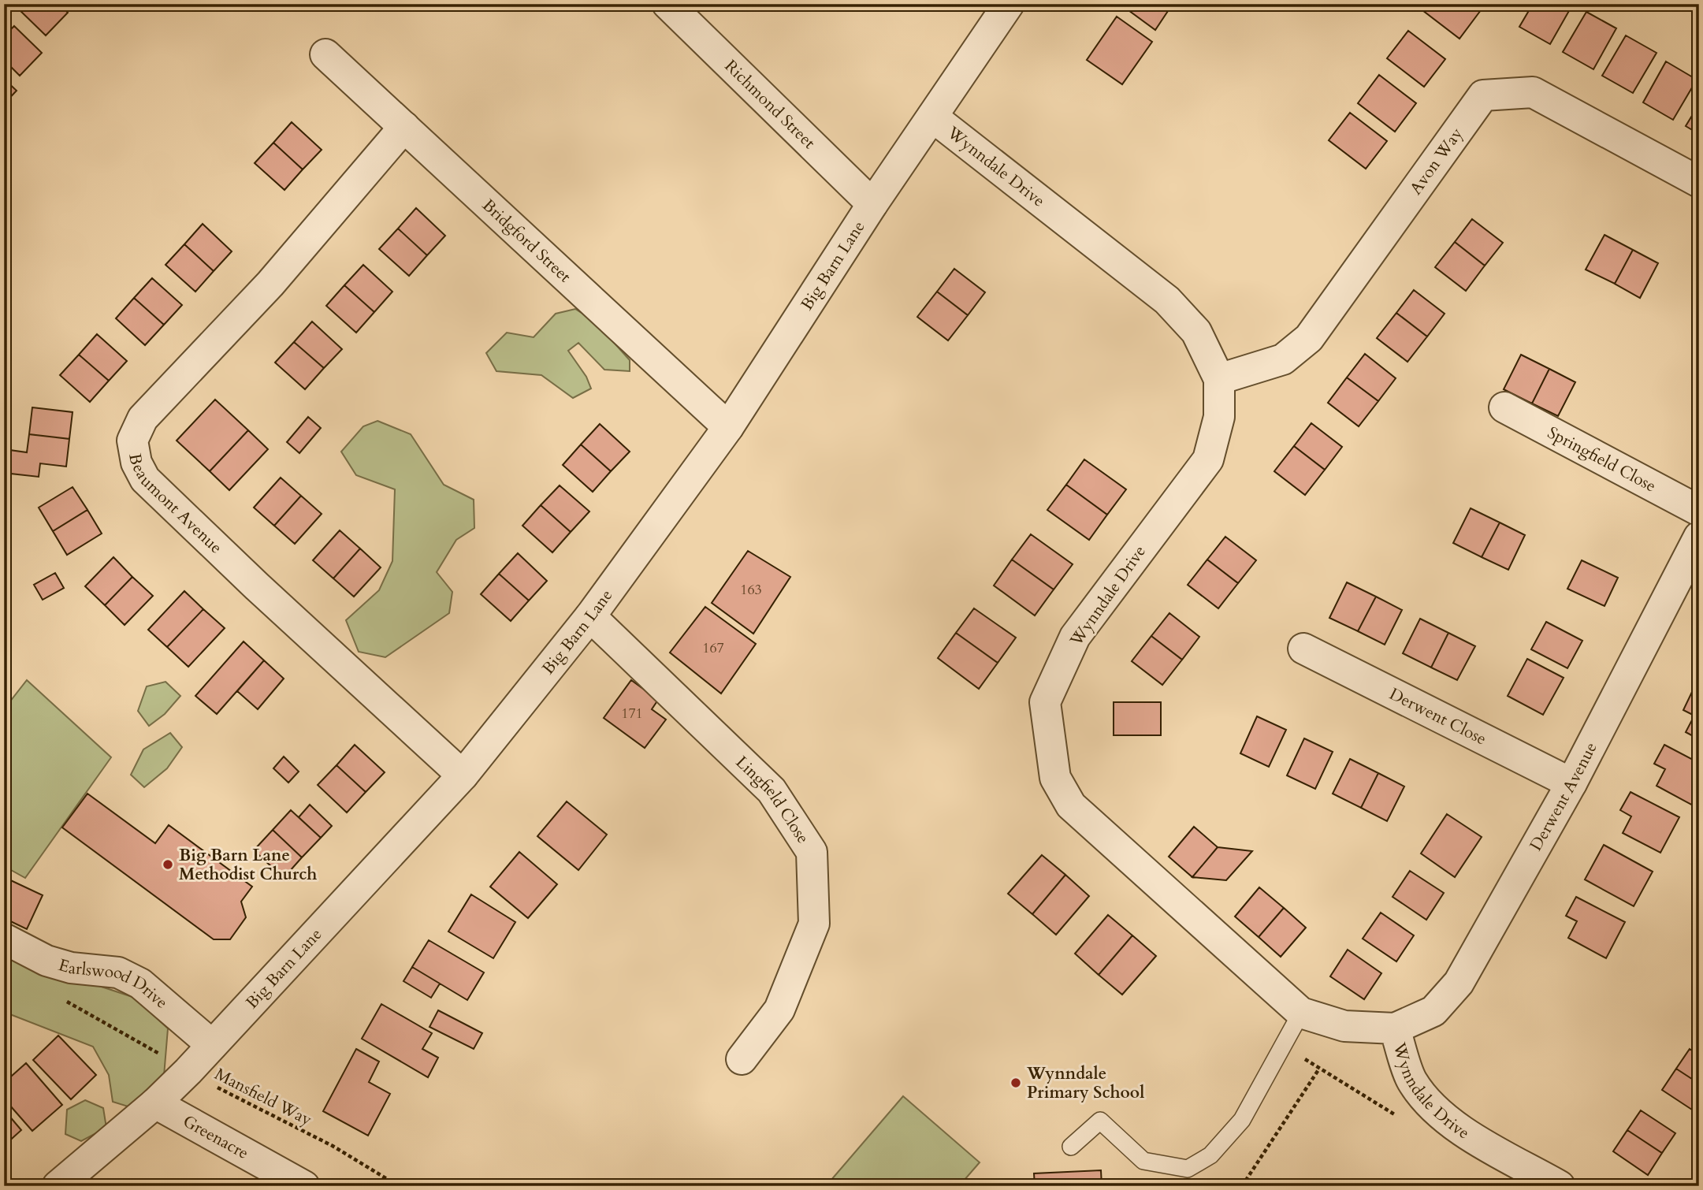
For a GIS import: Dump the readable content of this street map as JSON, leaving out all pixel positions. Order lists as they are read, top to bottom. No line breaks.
{"streets":{"street":["Richmond Street","Avon Way","Wynndale Drive","Bridgford Street","Big Barn Lane","Springfield Close","Beaumont Avenue","Derwent Close","Derwent Avenue","Lingfield Close","Earlswood Drive","Greenacre"],"path":["Mansfield Way"]},"crossings":[["Richmond Street","Big Barn Lane"],["Avon Way","Wynndale Drive"],["Wynndale Drive","Big Barn Lane"],["Wynndale Drive","Derwent Avenue"],["Bridgford Street","Big Barn Lane"],["Bridgford Street","Beaumont Avenue"],["Big Barn Lane","Beaumont Avenue"],["Big Barn Lane","Lingfield Close"],["Big Barn Lane","Earlswood Drive"],["Big Barn Lane","Mansfield Way"],["Big Barn Lane","Greenacre"],["Derwent Close","Derwent Avenue"]],"places":["Big Barn Lane Methodist Church","Wynndale Primary School"],"house_numbers":["163","167","171"]}
